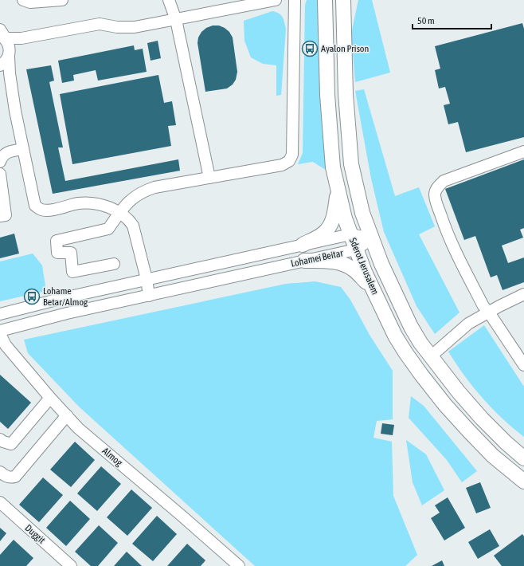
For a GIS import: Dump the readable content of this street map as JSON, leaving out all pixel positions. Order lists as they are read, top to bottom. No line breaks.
{"streets":{"main road":["Sderot Jerusalem"],"street":["Lohamei Beitar","Almog","Duggit"]},"crossings":[["Lohamei Beitar","Sderot Jerusalem"]],"places":{"bus stop":["Ayalon Prison","Lohame Betar/Almog"]},"scale_bar":"50 m"}
